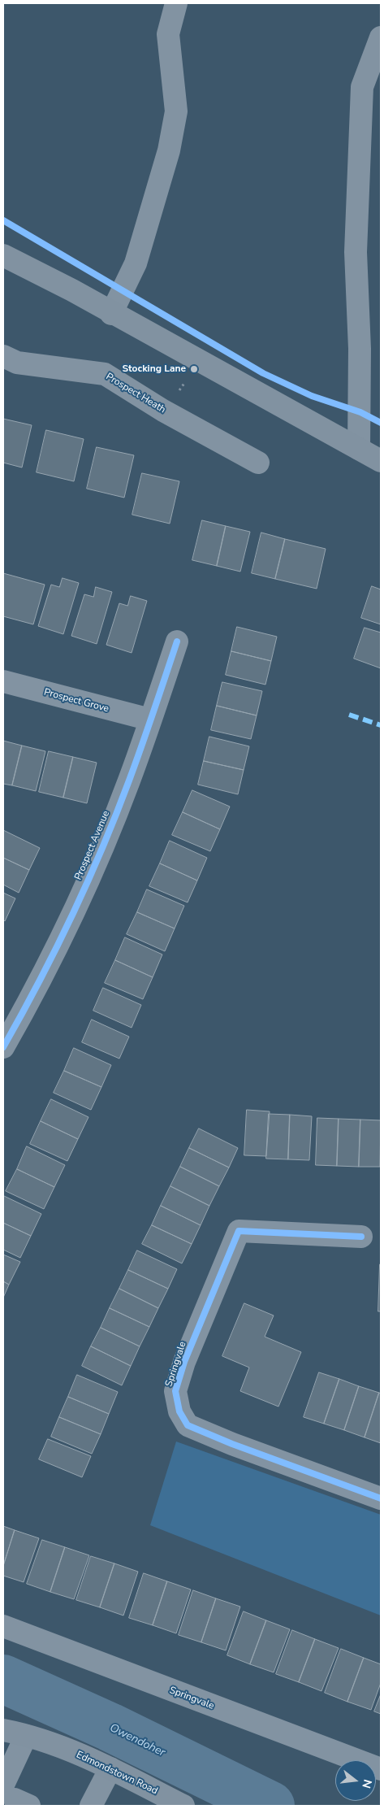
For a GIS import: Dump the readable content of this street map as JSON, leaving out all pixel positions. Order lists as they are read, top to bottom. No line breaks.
{"streets":{"main road":["Edmondstown Road"],"street":["Prospect Heath","Prospect Grove","Prospect Avenue","Springvale"]},"crossings":[["Prospect Grove","Prospect Avenue"]],"water":["Owendoher"],"places":["Stocking Lane"],"north":"right"}
